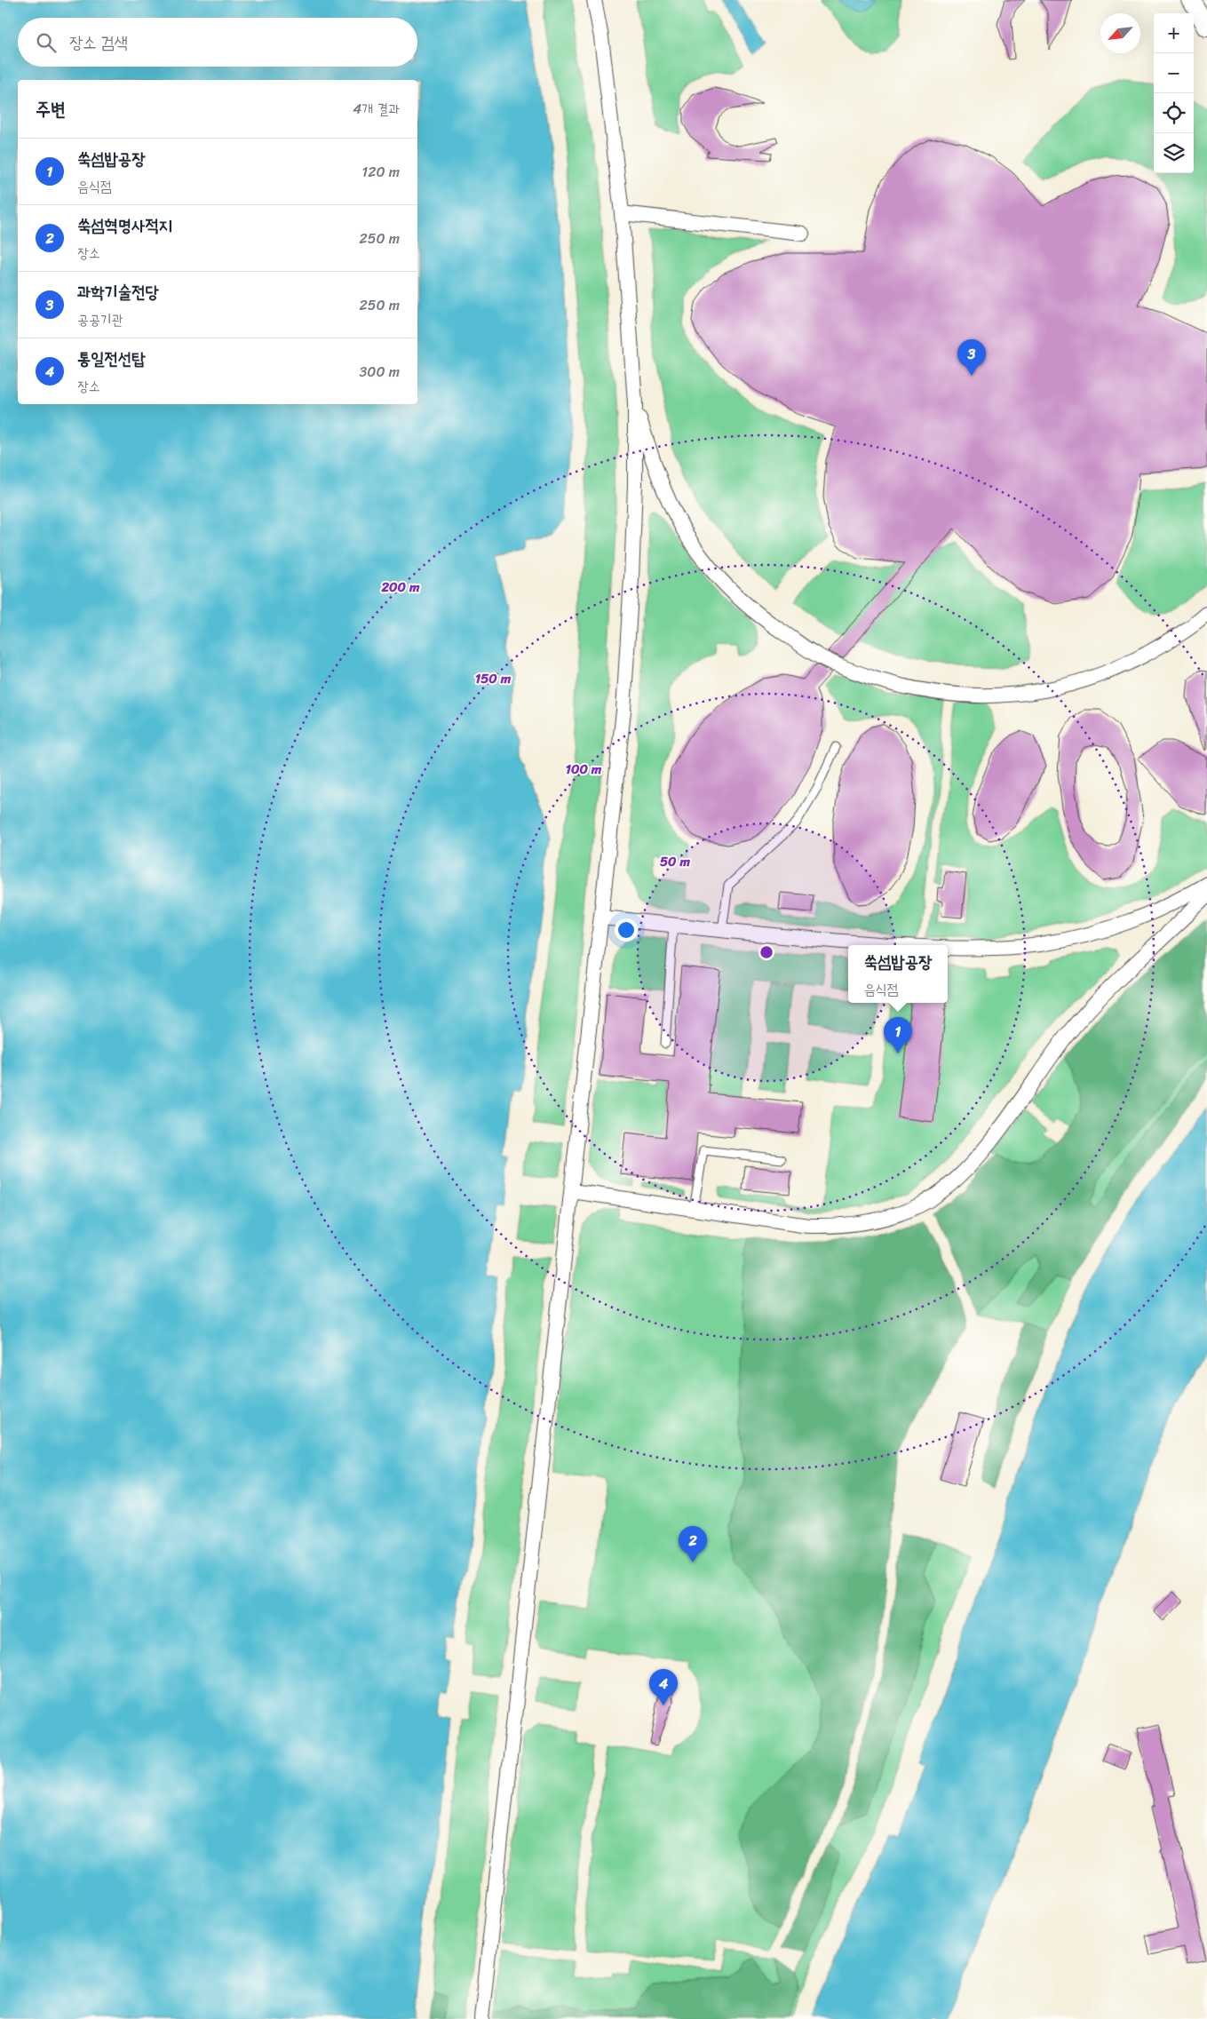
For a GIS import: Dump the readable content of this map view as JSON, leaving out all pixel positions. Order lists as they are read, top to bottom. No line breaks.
{"north":"bottom left","page":{"map_buttons":["+","−"],"search":"장소 검색","heading":["주변","4개 결과"],"list":[{"mark":"1","name":"쑥섬밥공장","note":"음식점","value":"120 m"},{"mark":"2","name":"쑥섬혁명사적지","note":"장소","value":"250 m"},{"mark":"3","name":"과학기술전당","note":"공공기관","value":"250 m"},{"mark":"4","name":"통일전선탑","note":"장소","value":"300 m"}],"pins":["3","1","2","4"],"popup":["쑥섬밥공장","음식점"]},"rings":["200 m","150 m","100 m","50 m"]}
